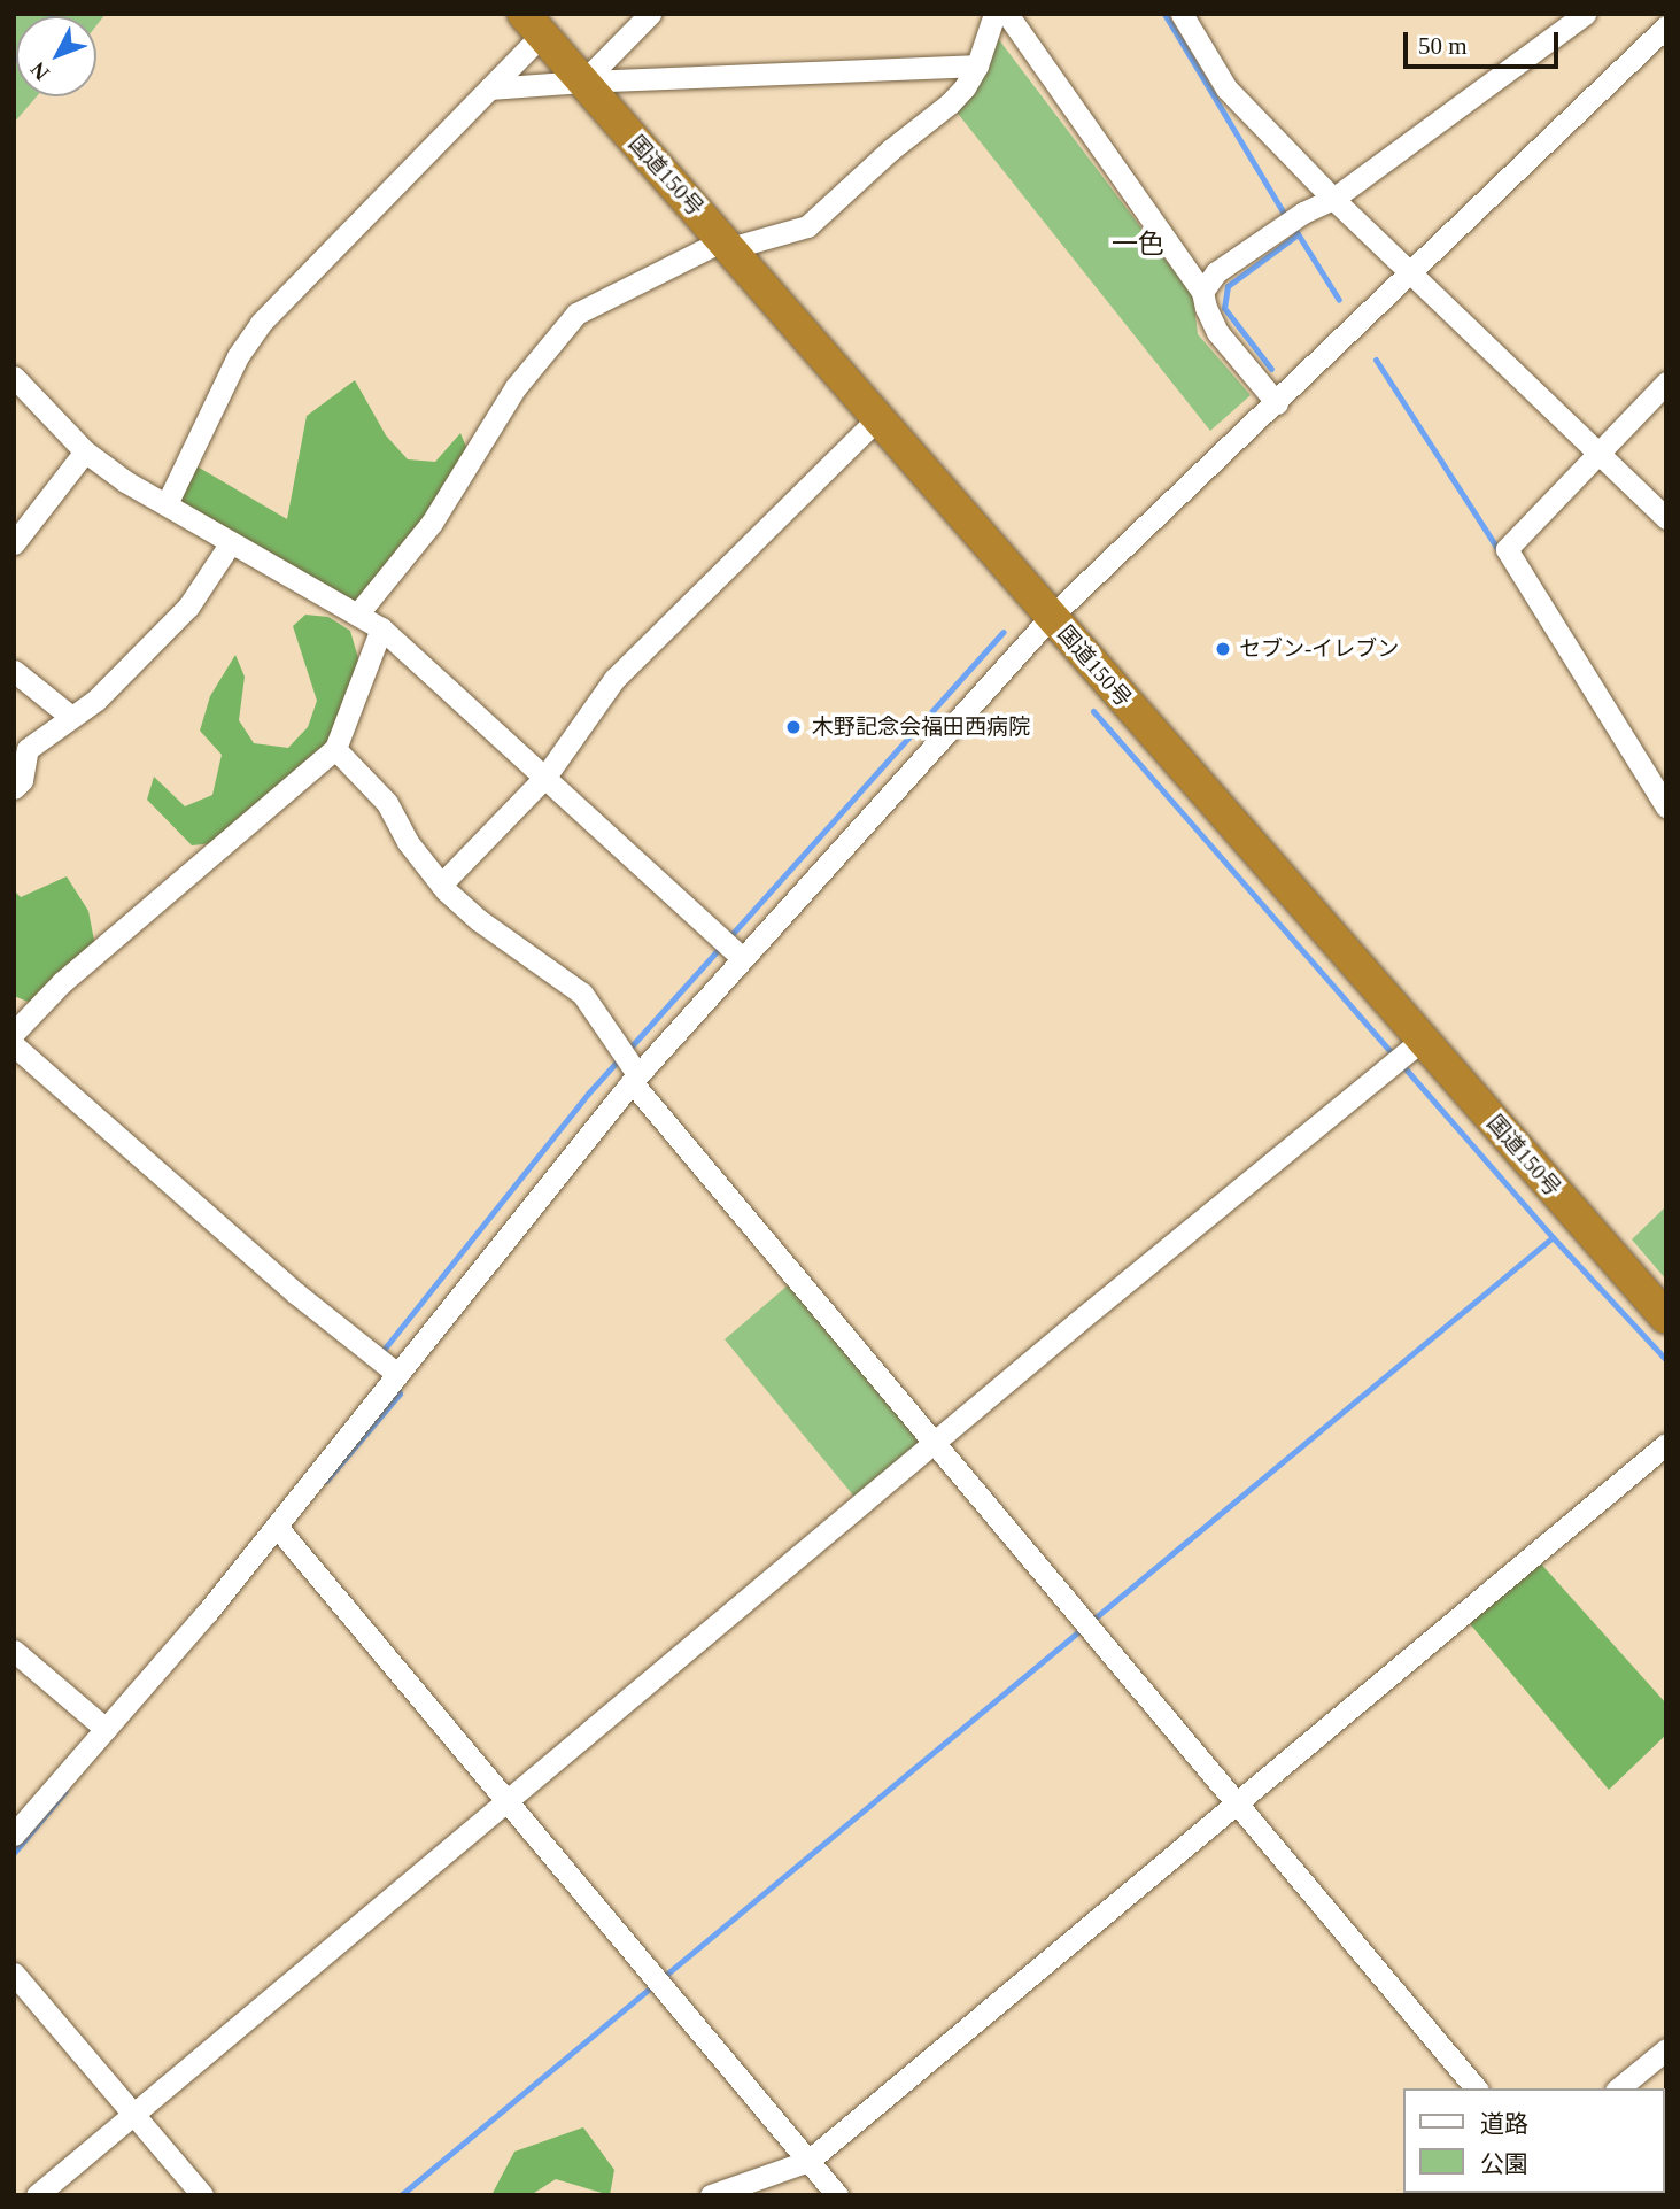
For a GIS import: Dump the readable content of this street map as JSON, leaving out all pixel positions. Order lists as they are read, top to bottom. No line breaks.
{"streets":{"highway":["国道150号"]},"districts":["一色"],"places":["セブン-イレブン","木野記念会福田西病院"],"legend":["道路","公園"],"scale_bar":"50 m","north":"bottom left"}
